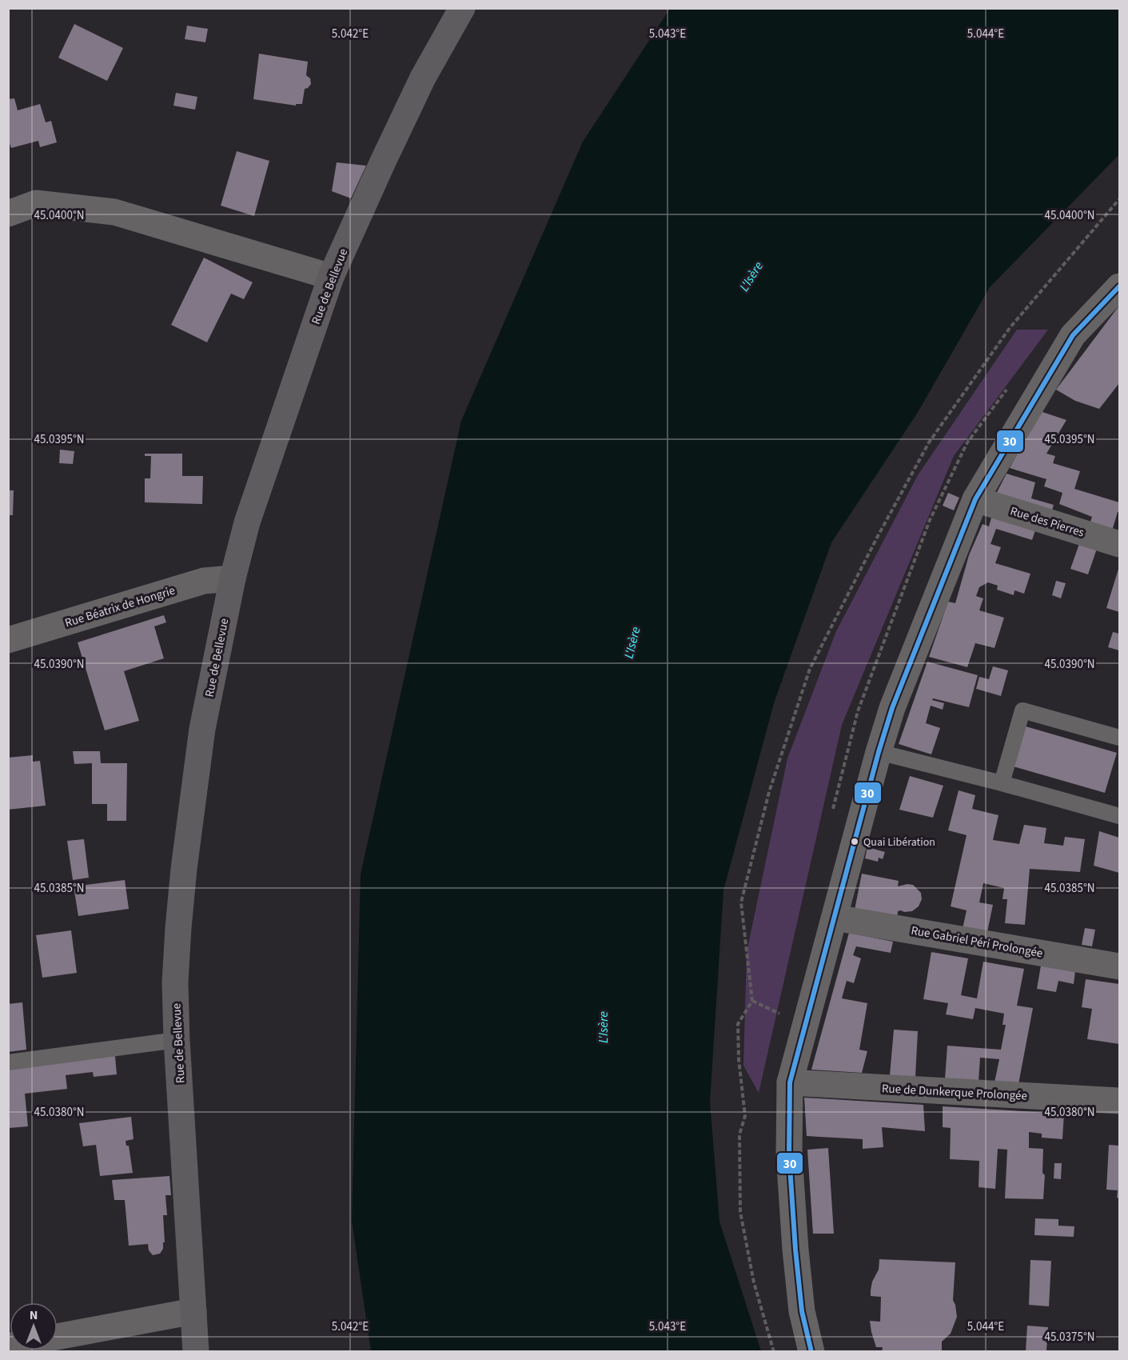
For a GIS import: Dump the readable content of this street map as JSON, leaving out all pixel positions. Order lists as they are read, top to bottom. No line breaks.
{"streets":{"street":["Rue de Bellevue","Rue des Pierres","Rue Béatrix de Hongrie","Rue Gabriel Péri Prolongée","Rue de Dunkerque Prolongée"]},"crossings":[["Rue de Bellevue","Rue Béatrix de Hongrie"]],"water":["L'Isère"],"places":["Quai Libération"],"lines":["transit line 30"],"north":"top","coordinates":["5.042°E","5.043°E","5.044°E","45.0400°N","45.0395°N","45.0390°N","45.0385°N","45.0380°N","45.0375°N"]}
